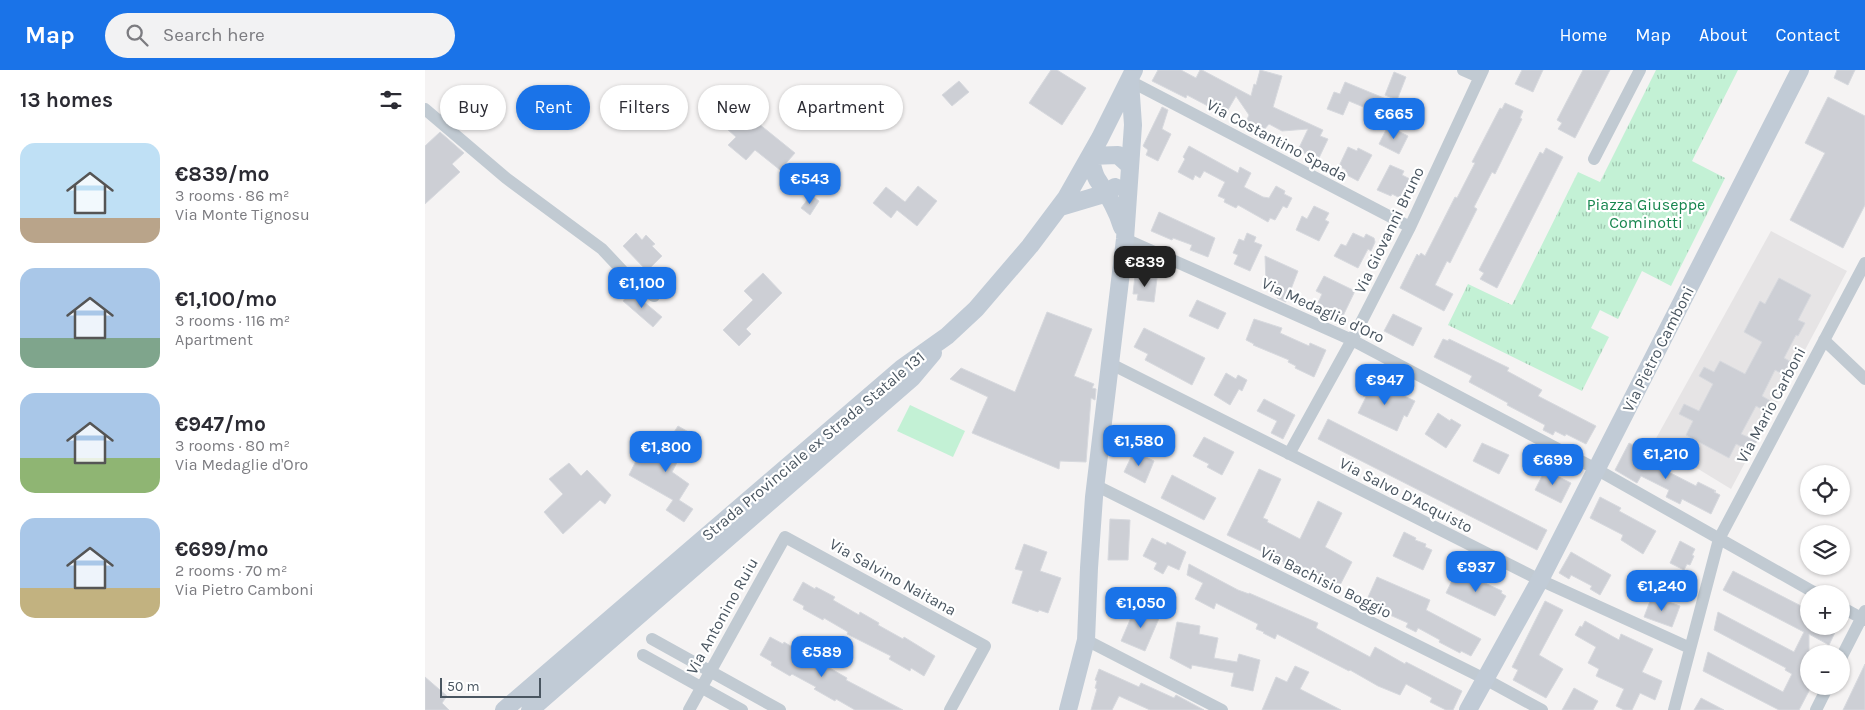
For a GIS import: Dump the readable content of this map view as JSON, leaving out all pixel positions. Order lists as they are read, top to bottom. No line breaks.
{"streets":{"main road":["Via Pietro Camboni","Strada Provinciale ex Strada Statale 131"],"street":["Via Costantino Spada","Via Giovanni Bruno","Via Medaglie d'Oro","Via Mario Carboni","Via Salvo D'Acquisto","Via Salvino Naitana","Via Bachisio Boggio","Via Antonino Ruiu"]},"crossings":[["Via Costantino Spada","Via Giovanni Bruno"],["Via Giovanni Bruno","Via Medaglie d'Oro"],["Via Giovanni Bruno","Via Salvo D'Acquisto"],["Via Medaglie d'Oro","Via Pietro Camboni"],["Via Medaglie d'Oro","Via Mario Carboni"],["Via Pietro Camboni","Via Salvo D'Acquisto"],["Via Pietro Camboni","Via Bachisio Boggio"],["Via Mario Carboni","Via Salvo D'Acquisto"],["Via Salvino Naitana","Via Antonino Ruiu"]],"parks":["Piazza Giuseppe Cominotti"],"scale_bar":"50 m","page":{"header":"Map","search":"Search here","nav":["Home","Map","About","Contact"],"heading":"13 homes","chip":["Buy","Rent","Filters","New","Apartment"],"price":["€665","€543","€839","€1,100","€947","€1,580","€1,800","€1,210","€699","€937","€1,240","€1,050","€589"],"list":[{"name":"€839/mo","note":"3 rooms · 86 m² · Via Monte Tignosu"},{"name":"€1,100/mo","note":"3 rooms · 116 m² · Apartment"},{"name":"€947/mo","note":"3 rooms · 80 m² · Via Medaglie d'Oro"},{"name":"€699/mo","note":"2 rooms · 70 m² · Via Pietro Camboni"}],"map_buttons":["+","−"],"scale":"50 m"}}
